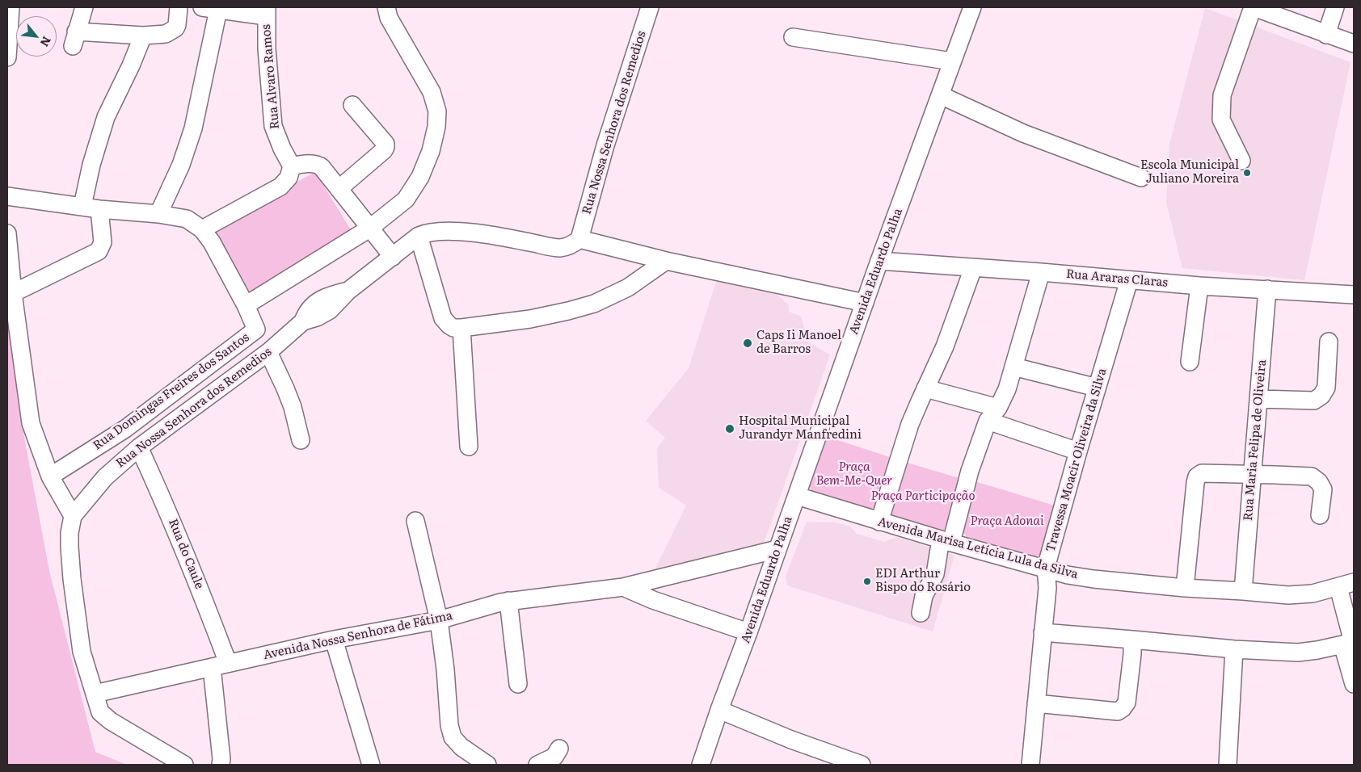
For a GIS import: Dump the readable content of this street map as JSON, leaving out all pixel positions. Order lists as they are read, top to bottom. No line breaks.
{"streets":{"street":["Rua Alvaro Ramos","Rua Nossa Senhora dos Remedios","Avenida Eduardo Palha","Rua Araras Claras","Rua Domingas Freires dos Santos","Rua Maria Felipa de Oliveira","Travessa Moacir Oliveira da Silva","Avenida Marisa Letícia Lula da Silva","Rua do Caule","Avenida Nossa Senhora de Fátima"]},"crossings":[["Rua Nossa Senhora dos Remedios","Rua do Caule"],["Avenida Eduardo Palha","Rua Araras Claras"],["Avenida Eduardo Palha","Avenida Marisa Letícia Lula da Silva"],["Avenida Eduardo Palha","Avenida Nossa Senhora de Fátima"],["Rua Araras Claras","Rua Maria Felipa de Oliveira"],["Rua Araras Claras","Travessa Moacir Oliveira da Silva"],["Rua Maria Felipa de Oliveira","Avenida Marisa Letícia Lula da Silva"],["Travessa Moacir Oliveira da Silva","Avenida Marisa Letícia Lula da Silva"],["Rua do Caule","Avenida Nossa Senhora de Fátima"]],"parks":["Praça Bem-Me-Quer","Praça Participação","Praça Adonai"],"places":["Escola Municipal Juliano Moreira","Caps Ii Manoel de Barros","Hospital Municipal Jurandyr Manfredini","EDI Arthur Bispo do Rosário"],"north":"bottom right"}
